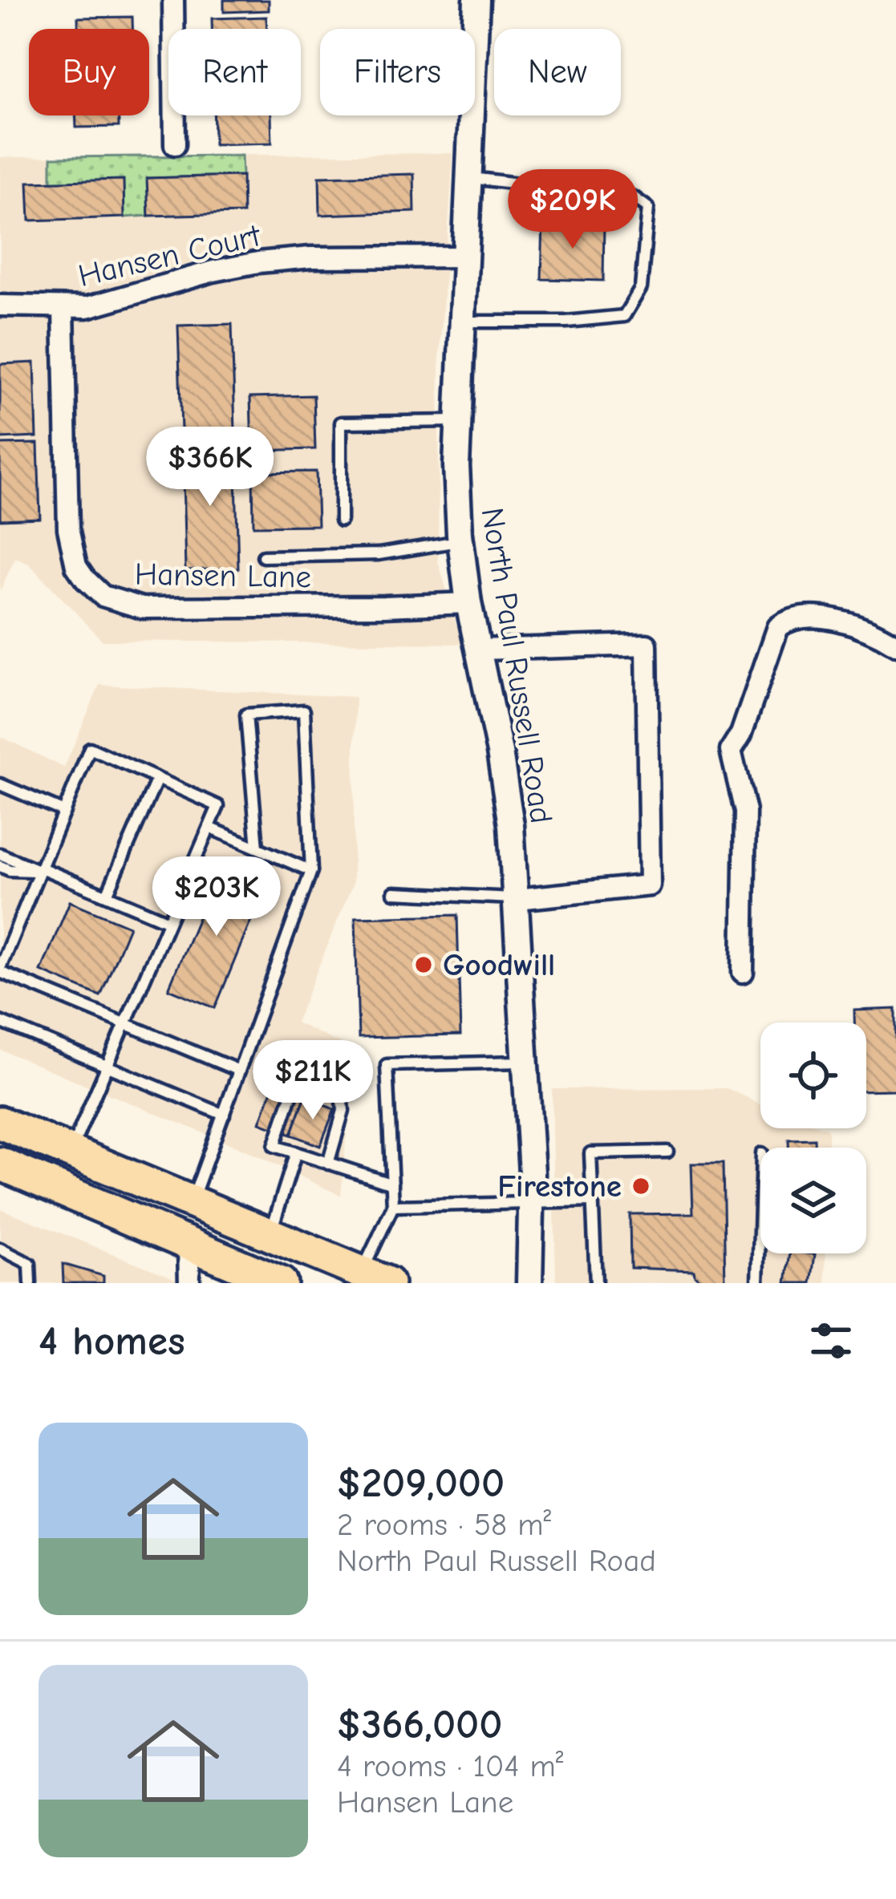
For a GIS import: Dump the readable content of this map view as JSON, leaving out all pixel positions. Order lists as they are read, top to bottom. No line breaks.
{"streets":{"street":["Hansen Court","Hansen Lane","North Paul Russell Road"]},"crossings":[["Hansen Court","Hansen Lane"],["Hansen Court","North Paul Russell Road"],["Hansen Lane","North Paul Russell Road"]],"places":["Goodwill","Firestone"],"page":{"chip":["Buy","Rent","Filters","New"],"price":["$209K","$366K","$203K","$211K"],"heading":"4 homes","list":[{"name":"$209,000","note":"2 rooms · 58 m² · North Paul Russell Road"},{"name":"$366,000","note":"4 rooms · 104 m² · Hansen Lane"}]}}
